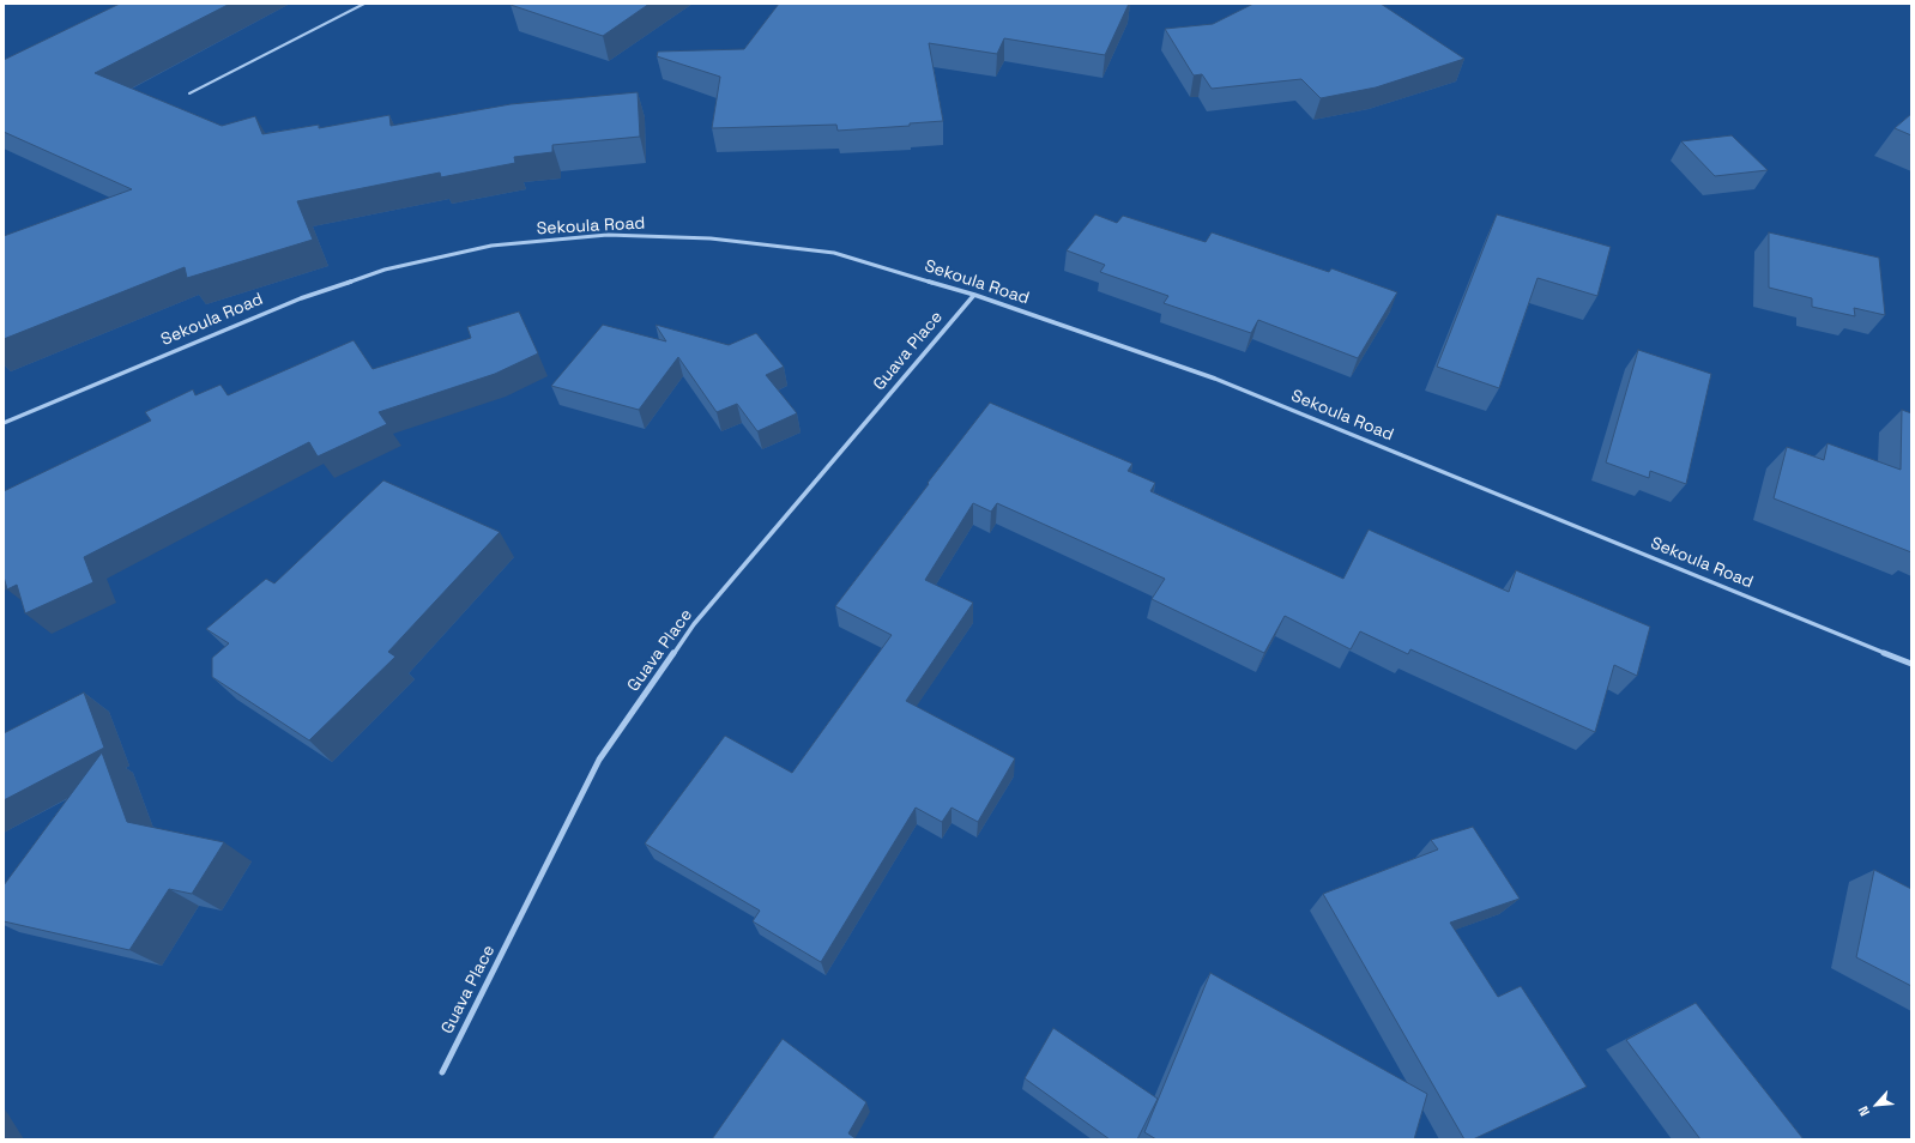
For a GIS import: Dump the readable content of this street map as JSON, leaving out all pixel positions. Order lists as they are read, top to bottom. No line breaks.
{"streets":{"street":["Sekoula Road","Guava Place"]},"crossings":[["Sekoula Road","Guava Place"]],"north":"bottom left"}
